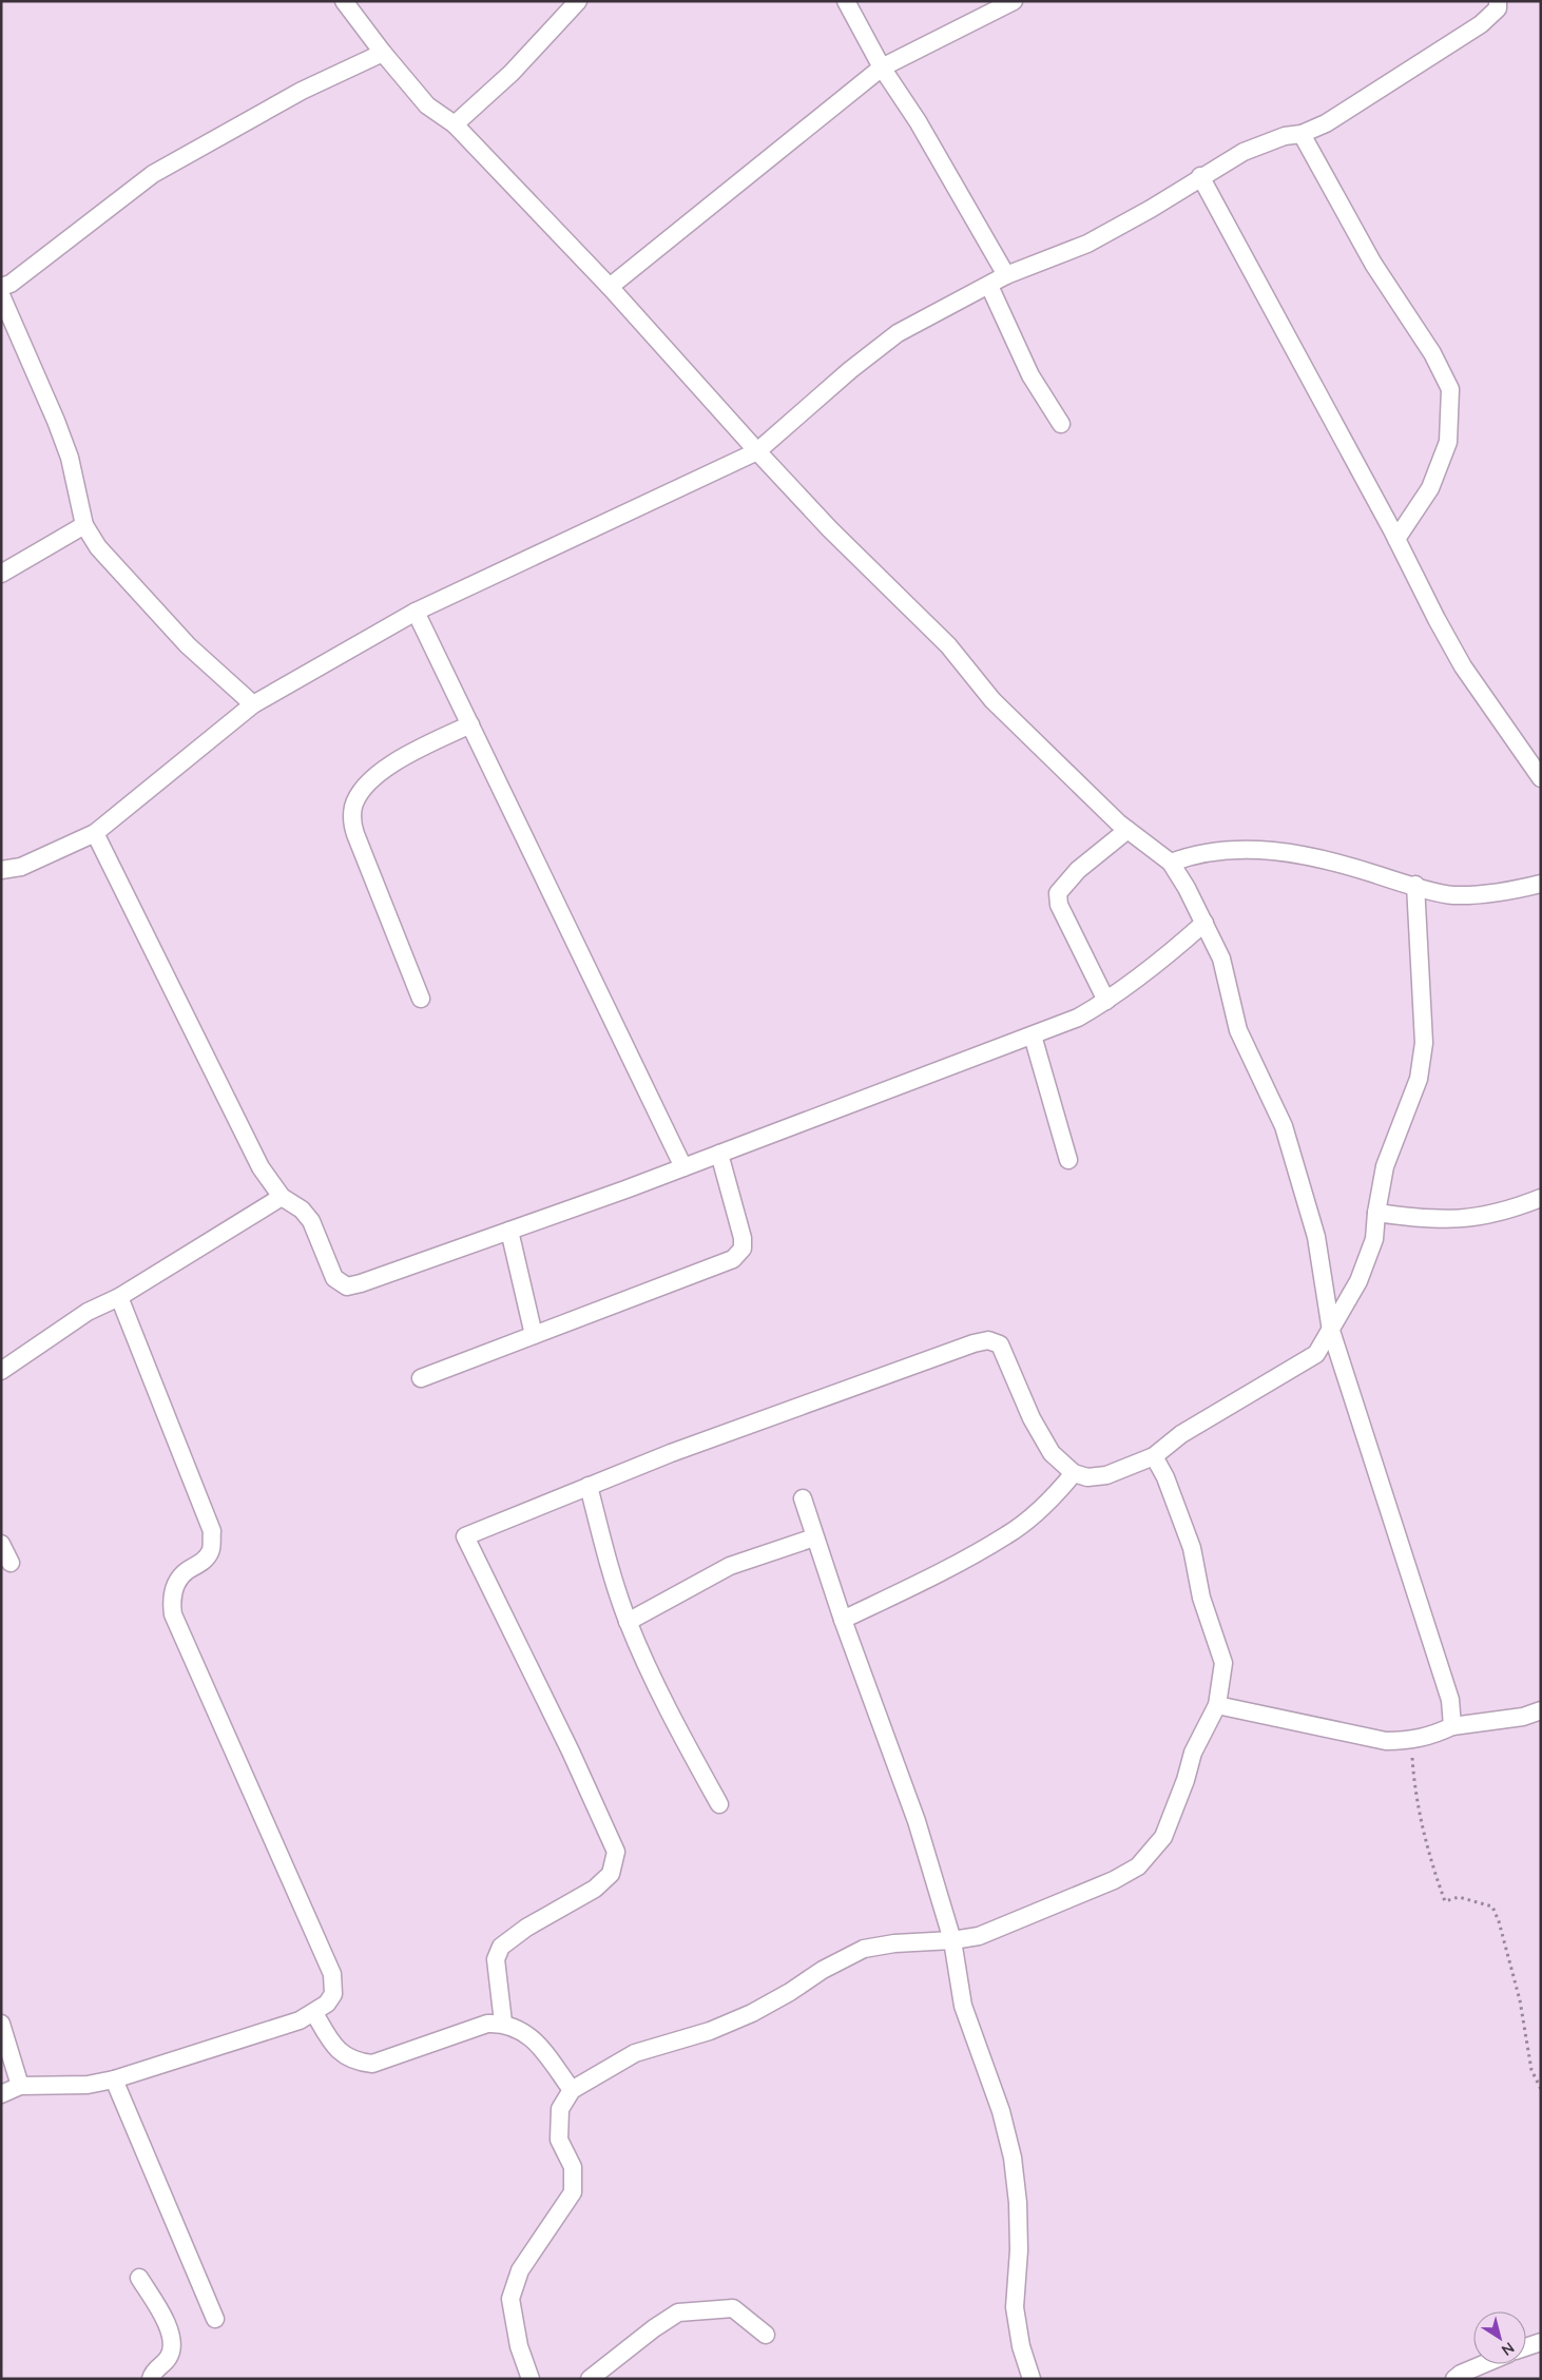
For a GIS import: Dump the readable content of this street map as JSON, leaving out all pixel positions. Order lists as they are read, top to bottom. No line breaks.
{"north":"bottom right"}
